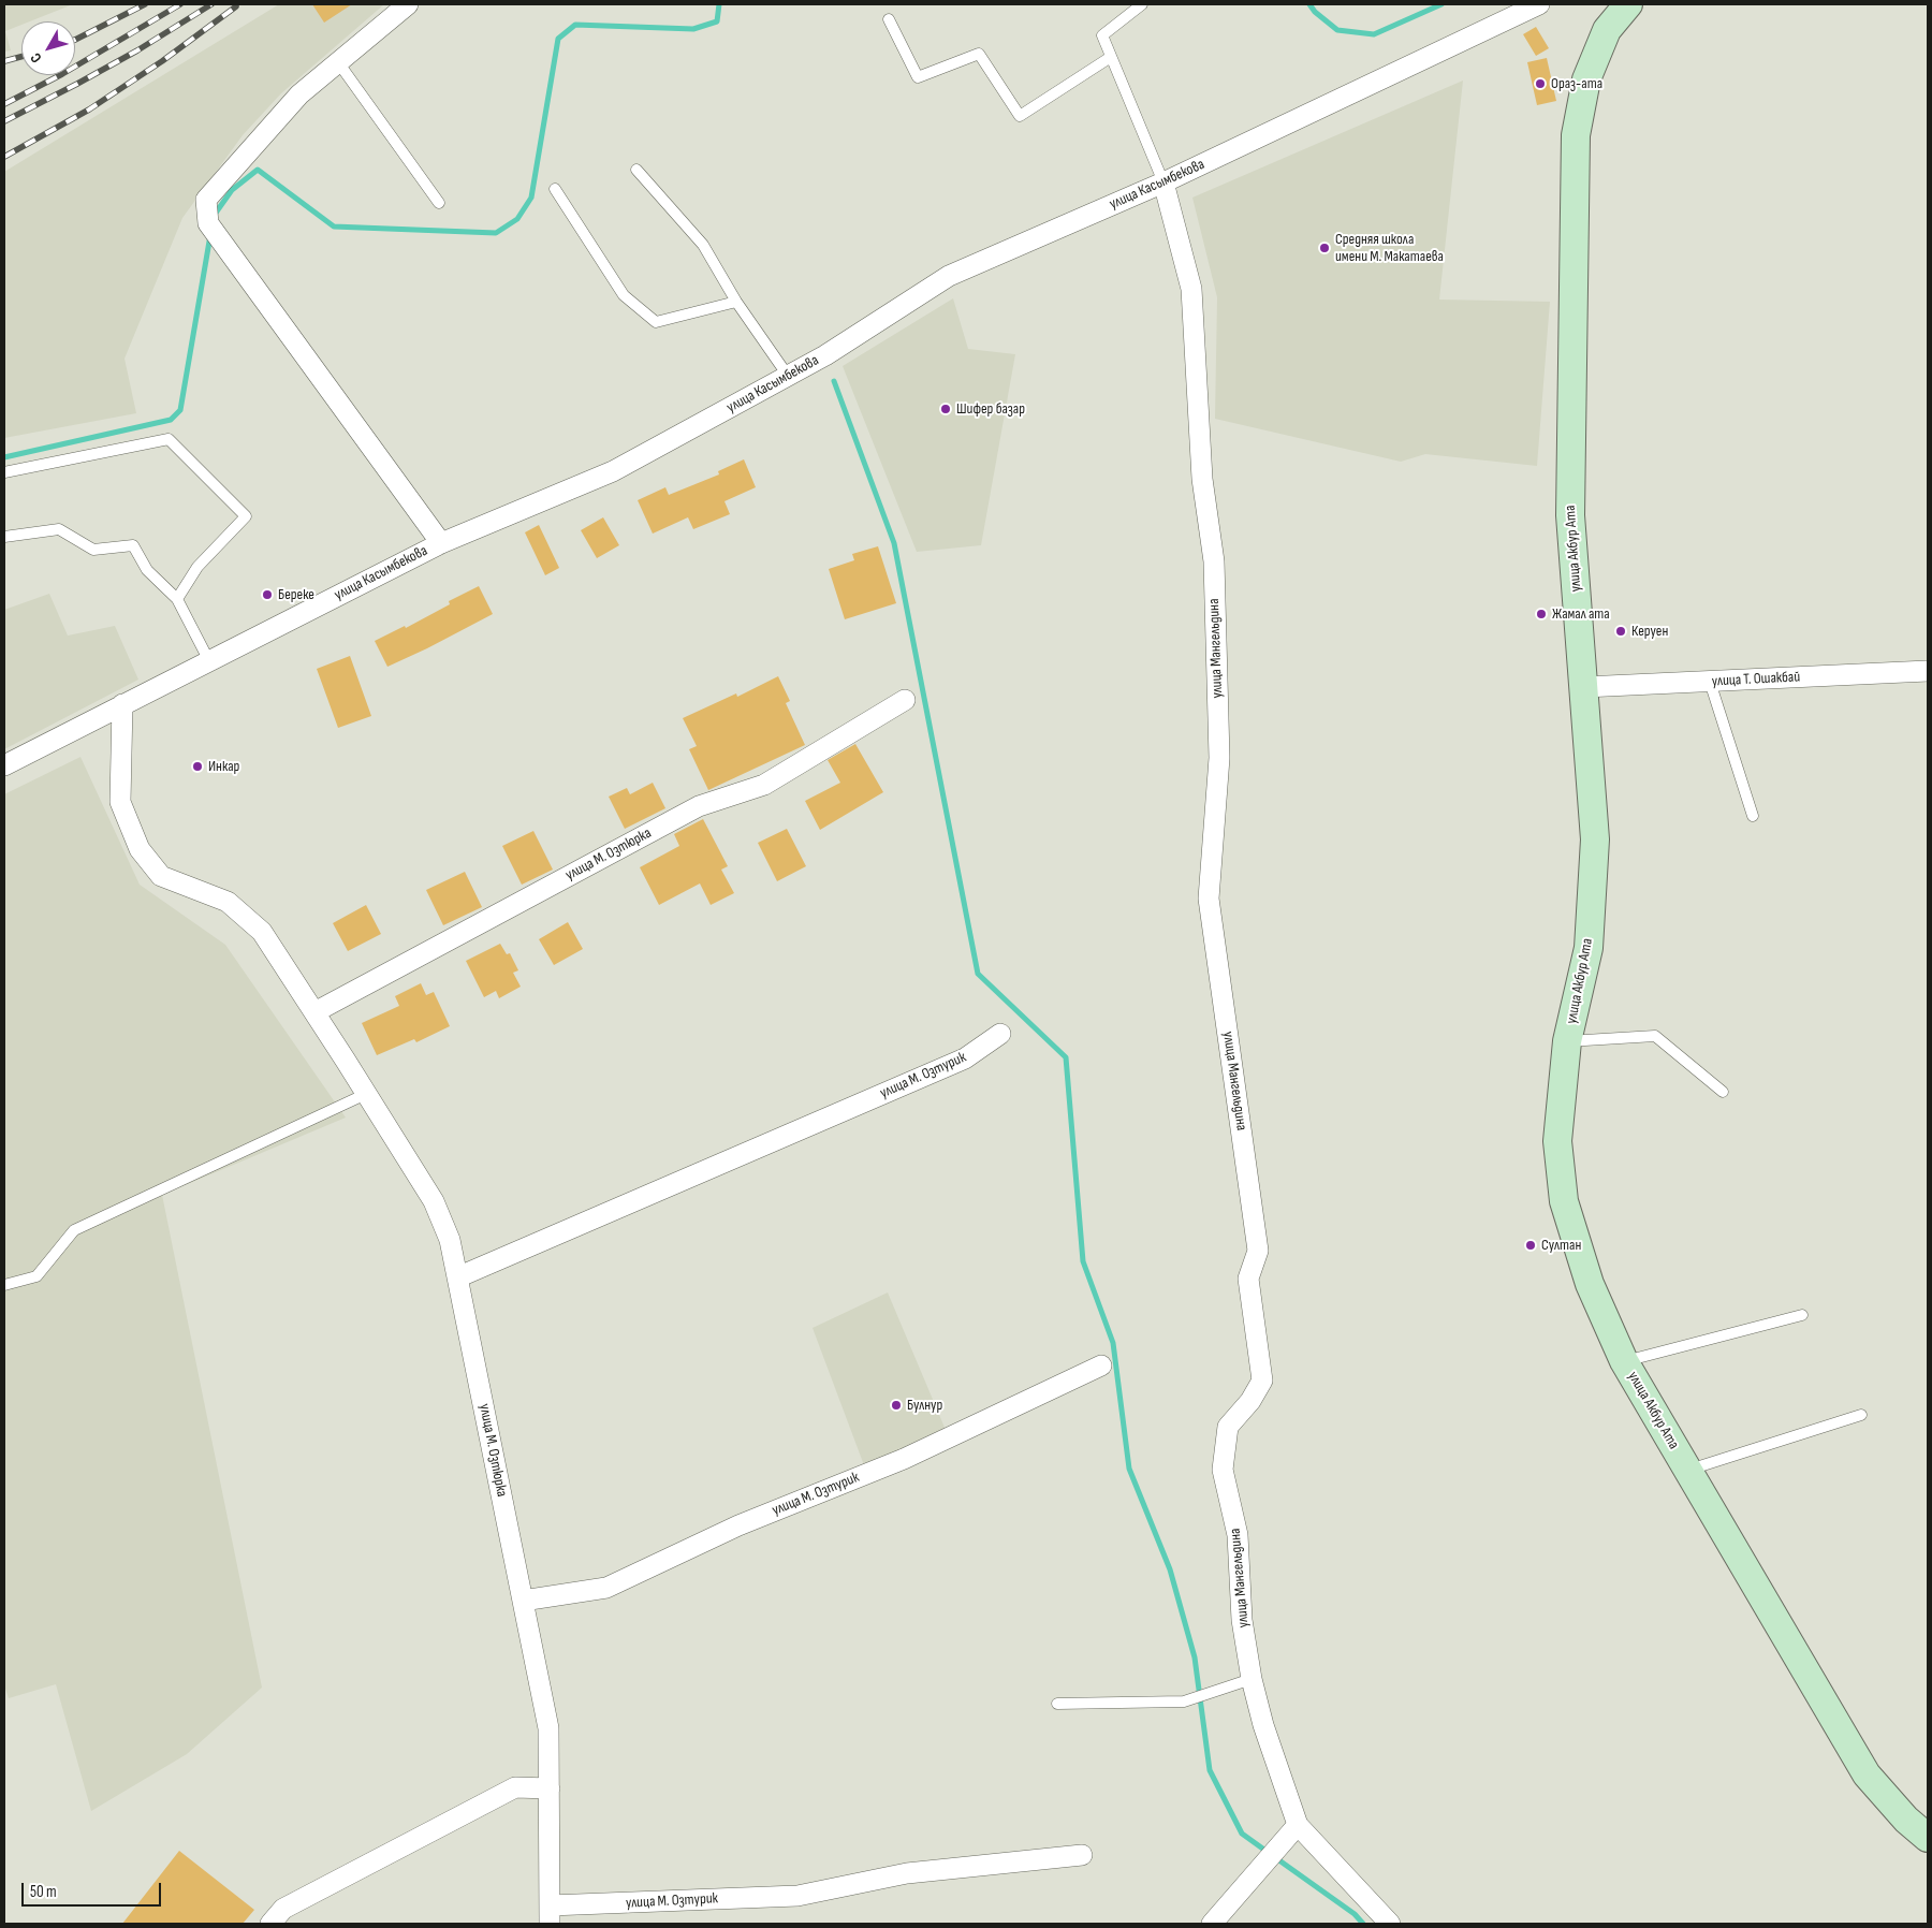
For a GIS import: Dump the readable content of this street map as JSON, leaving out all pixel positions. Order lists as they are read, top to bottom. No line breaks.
{"streets":{"main road":["улица Акбур Ата"],"street":["улица Касымбекова","улица Мангельдина","улица Т. Ошакбай","улица М. Озтюрка","улица М. Озтурик"]},"crossings":[["улица Касымбекова","улица Мангельдина"],["улица Касымбекова","улица М. Озтюрка"],["улица Акбур Ата","улица Т. Ошакбай"],["улица М. Озтюрка","улица М. Озтурик"]],"places":["Ораз-ата","Средняя школа имени М. Макатаева","Шифер базар","Береке","Жамал ата","Керуен","Инкар","Султан","Булнур"],"scale_bar":"50 m","north":"bottom left"}
